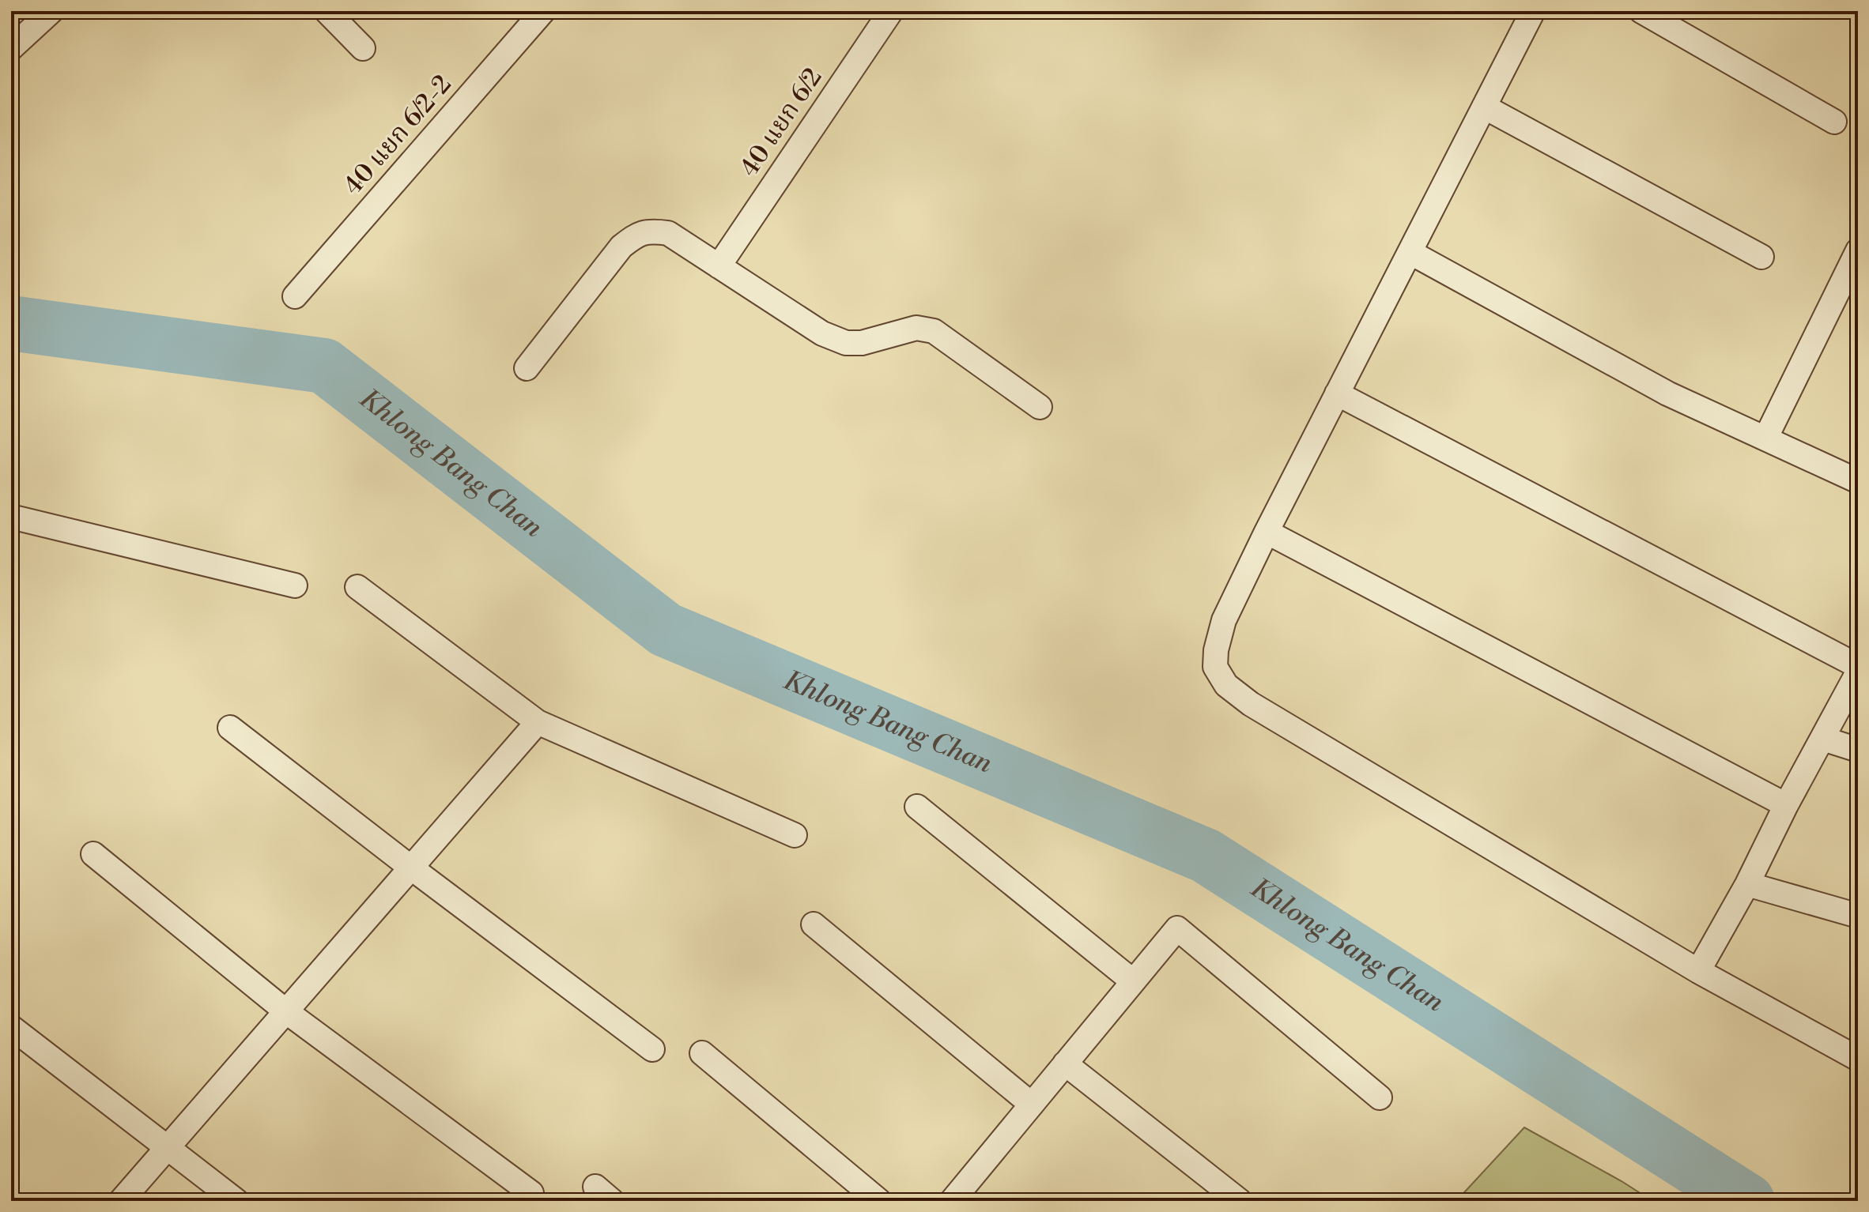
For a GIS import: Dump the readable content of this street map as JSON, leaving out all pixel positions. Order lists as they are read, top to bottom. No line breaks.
{"streets":{"street":["40 แยก 6/2","40 แยก 6/2-2"]},"water":["Khlong Bang Chan"]}
